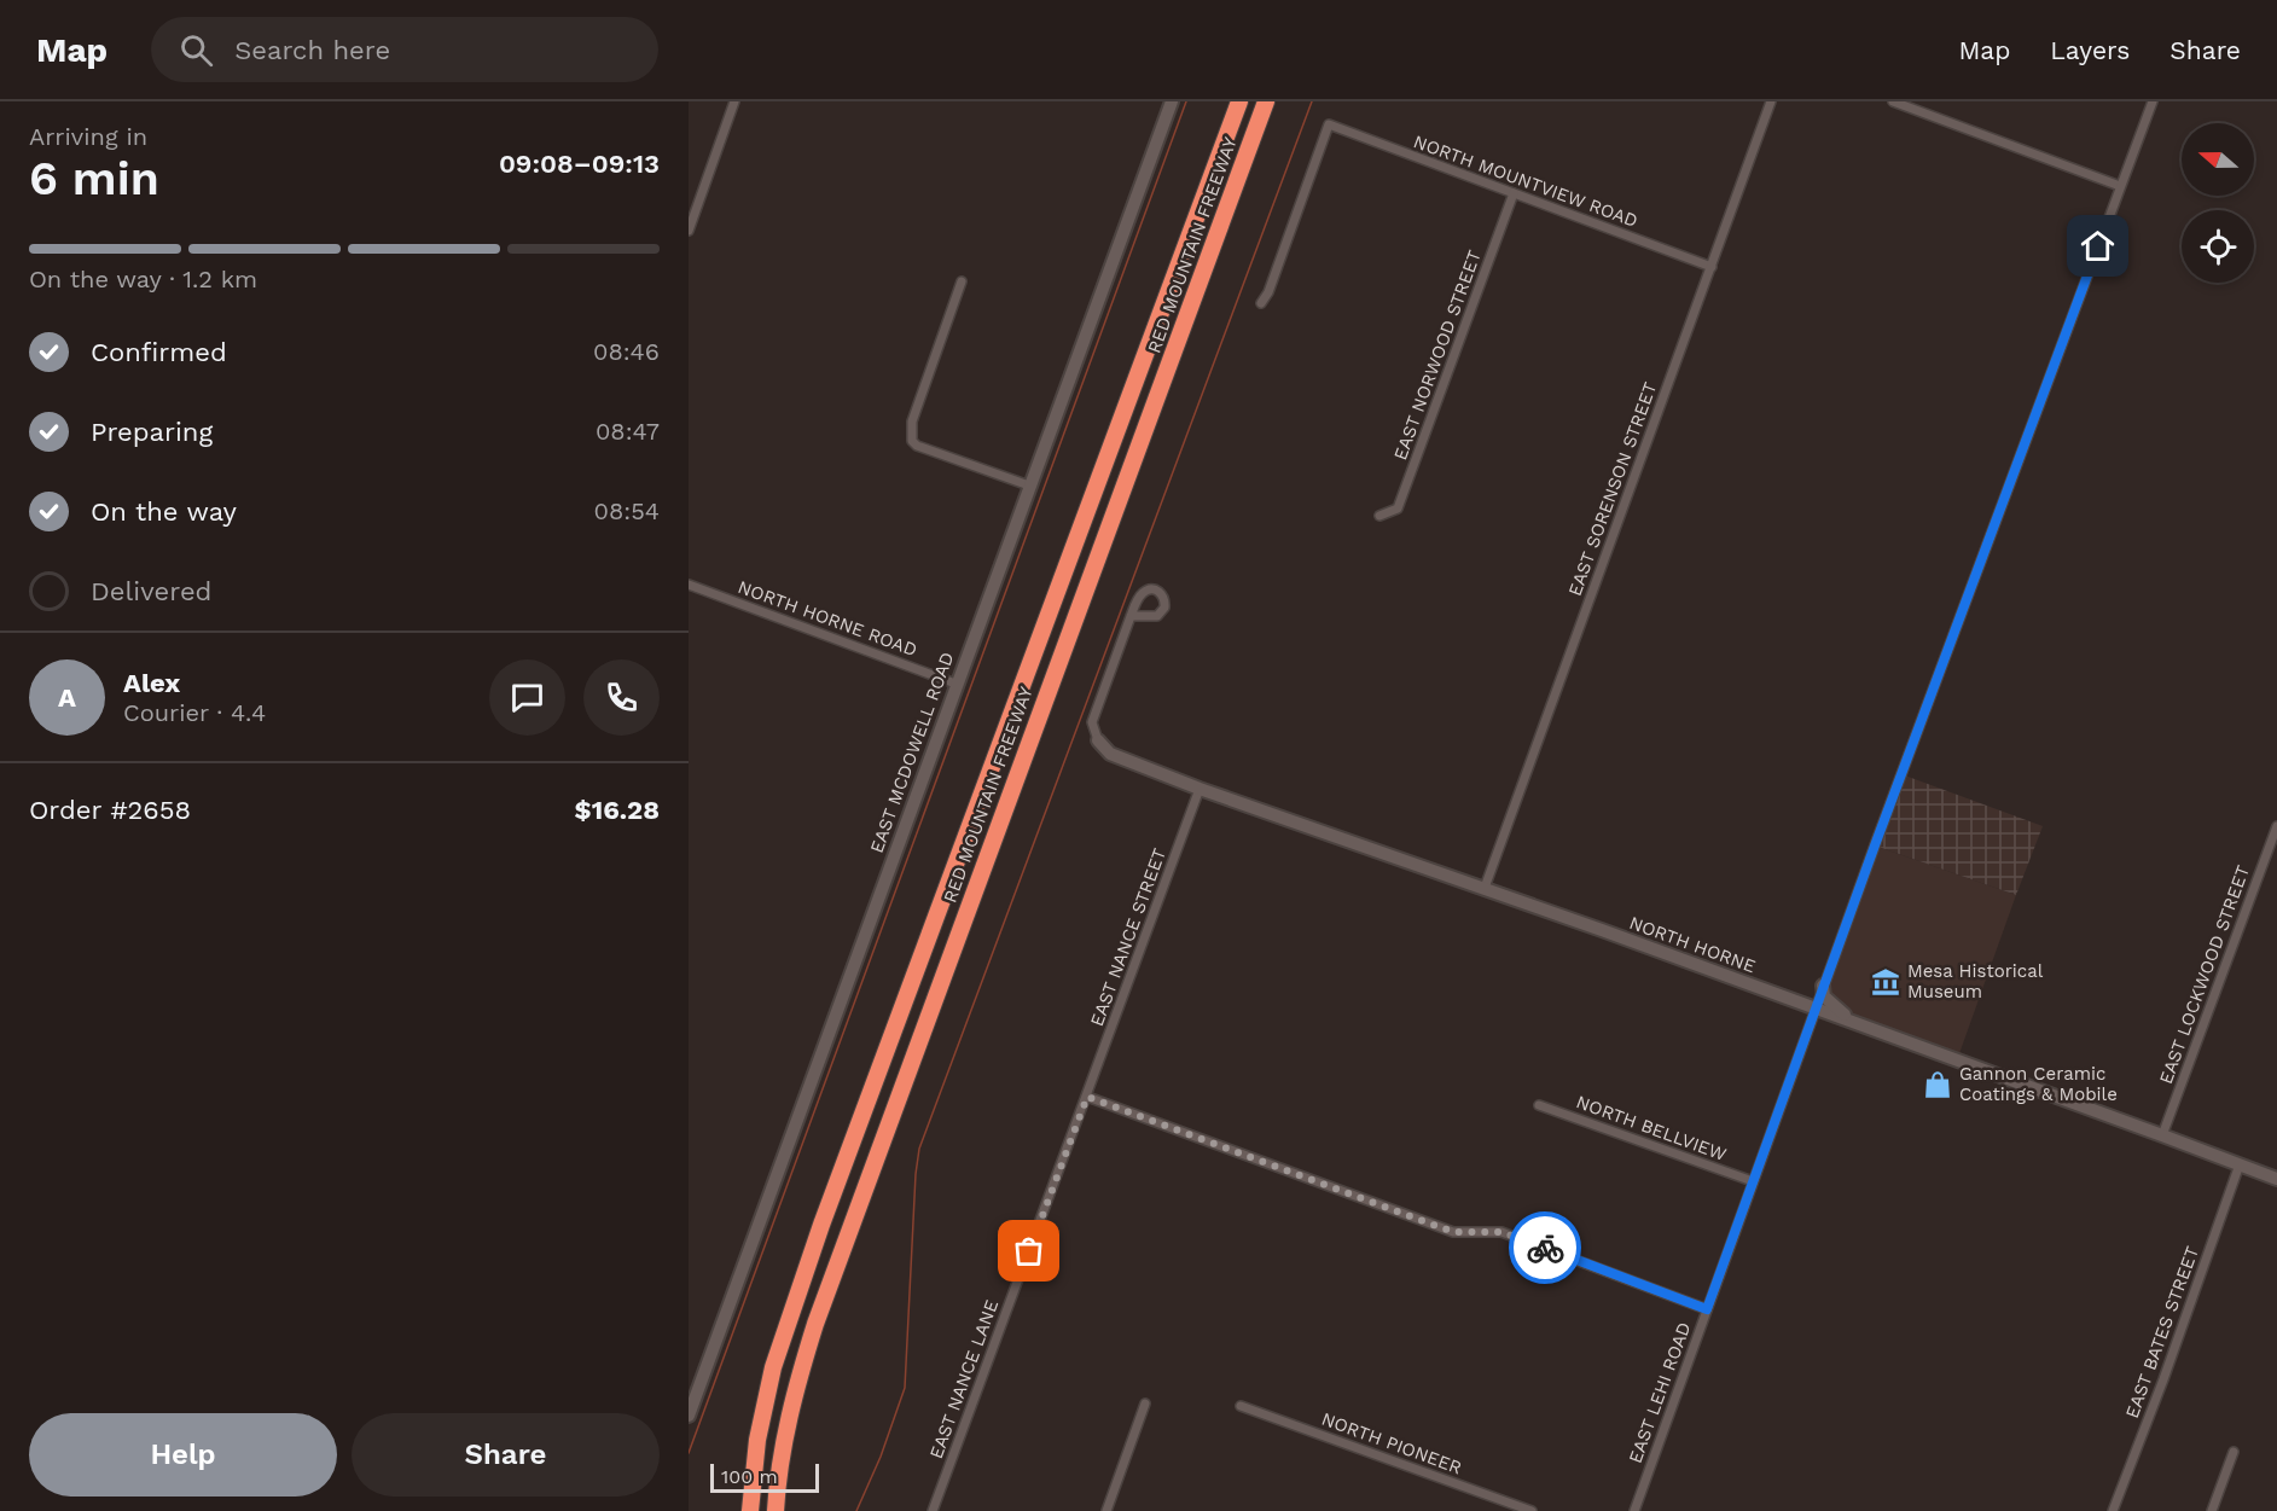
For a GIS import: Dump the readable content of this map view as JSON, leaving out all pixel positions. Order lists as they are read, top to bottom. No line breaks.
{"streets":{"highway":["RED MOUNTAIN FREEWAY"],"street":["NORTH MOUNTVIEW ROAD","EAST NORWOOD STREET","EAST SORENSON STREET","NORTH HORNE ROAD","EAST MCDOWELL ROAD","EAST NANCE STREET","NORTH HORNE","EAST LOCKWOOD STREET","NORTH BELLVIEW","EAST BATES STREET","EAST NANCE LANE","EAST LEHI ROAD","NORTH PIONEER"]},"crossings":[["NORTH MOUNTVIEW ROAD","EAST NORWOOD STREET"],["NORTH MOUNTVIEW ROAD","EAST SORENSON STREET"],["EAST SORENSON STREET","NORTH HORNE"],["NORTH HORNE ROAD","EAST MCDOWELL ROAD"],["EAST NANCE STREET","NORTH HORNE"],["EAST NANCE STREET","EAST NANCE LANE"],["NORTH HORNE","EAST LOCKWOOD STREET"],["NORTH HORNE","EAST BATES STREET"],["NORTH HORNE","EAST LEHI ROAD"],["NORTH BELLVIEW","EAST LEHI ROAD"]],"places":{"museum":["Mesa Historical Museum"],"shop":["Gannon Ceramic Coatings & Mobile"]},"scale_bar":"100 m","north":"left","page":{"header":"Map","search":"Search here","nav":["Map","Layers","Share"],"heading":["6 min","Arriving in","09:08–09:13"],"panel":["Alex","Courier · 4.4","Order #2658","$16.28"],"bar":"On the way · 1.2 km","list":[["Confirmed","08:46"],["Preparing","08:47"],["On the way","08:54"],"Delivered"],"round":"A","buttons":["Help","Share"],"scale":"100 m"}}
